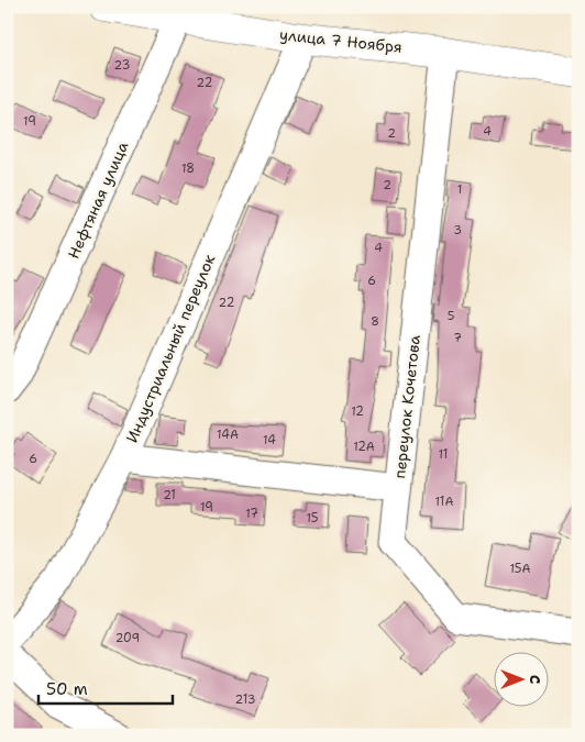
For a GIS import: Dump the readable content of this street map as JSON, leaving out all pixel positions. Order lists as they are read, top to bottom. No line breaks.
{"streets":{"main road":["улица 7 Ноября"],"street":["Нефтяная улица","Индустриальный переулок","переулок Кочетова"]},"crossings":[["улица 7 Ноября","Нефтяная улица"],["улица 7 Ноября","Индустриальный переулок"],["улица 7 Ноября","переулок Кочетова"]],"house_numbers":["23","22","19","4","2","18","2","1","3","4","6","22","5","8","7","12","14А","14","12А","11","6","21","11А","19","17","15","15А","209","213"],"scale_bar":"50 m","north":"right"}
